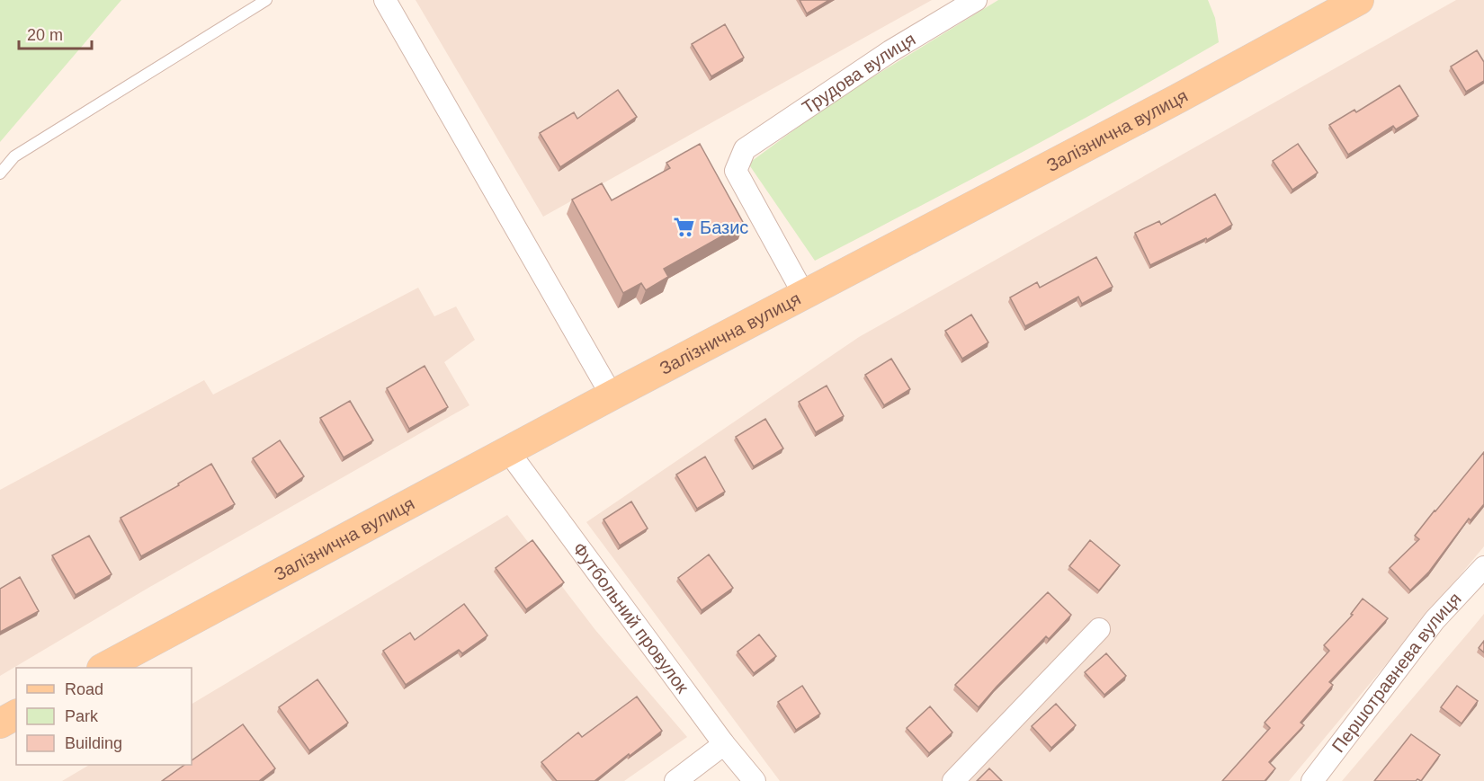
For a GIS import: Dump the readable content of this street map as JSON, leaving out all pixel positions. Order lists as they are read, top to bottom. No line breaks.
{"streets":{"main road":["Залізнична вулиця"],"street":["Трудова вулиця","Футбольний провулок","Першотравнева вулиця"]},"crossings":[["Трудова вулиця","Залізнична вулиця"],["Залізнична вулиця","Футбольний провулок"]],"places":{"supermarket":["Базис"]},"legend":["Road","Park","Building"],"scale_bar":"20 m"}
